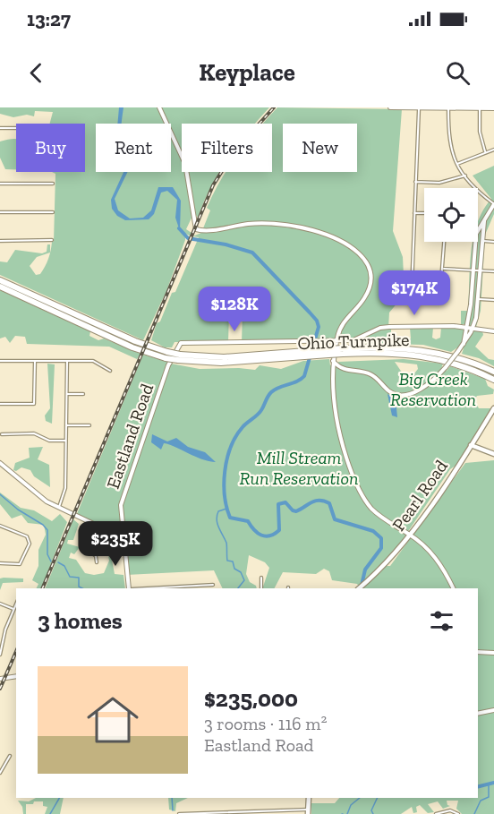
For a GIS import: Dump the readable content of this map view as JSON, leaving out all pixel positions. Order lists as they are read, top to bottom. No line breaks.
{"streets":{"highway":["Ohio Turnpike"],"main road":["Pearl Road"],"street":["Eastland Road"]},"crossings":[["Ohio Turnpike","Eastland Road"]],"parks":["Big Creek Reservation","Mill Stream Run Reservation"],"page":{"status":"13:27","header":"Keyplace","chip":["Buy","Rent","Filters","New"],"price":["$174K","$128K","$235K"],"heading":"3 homes","list":[{"name":"$235,000","note":"3 rooms · 116 m² · Eastland Road"}]}}
